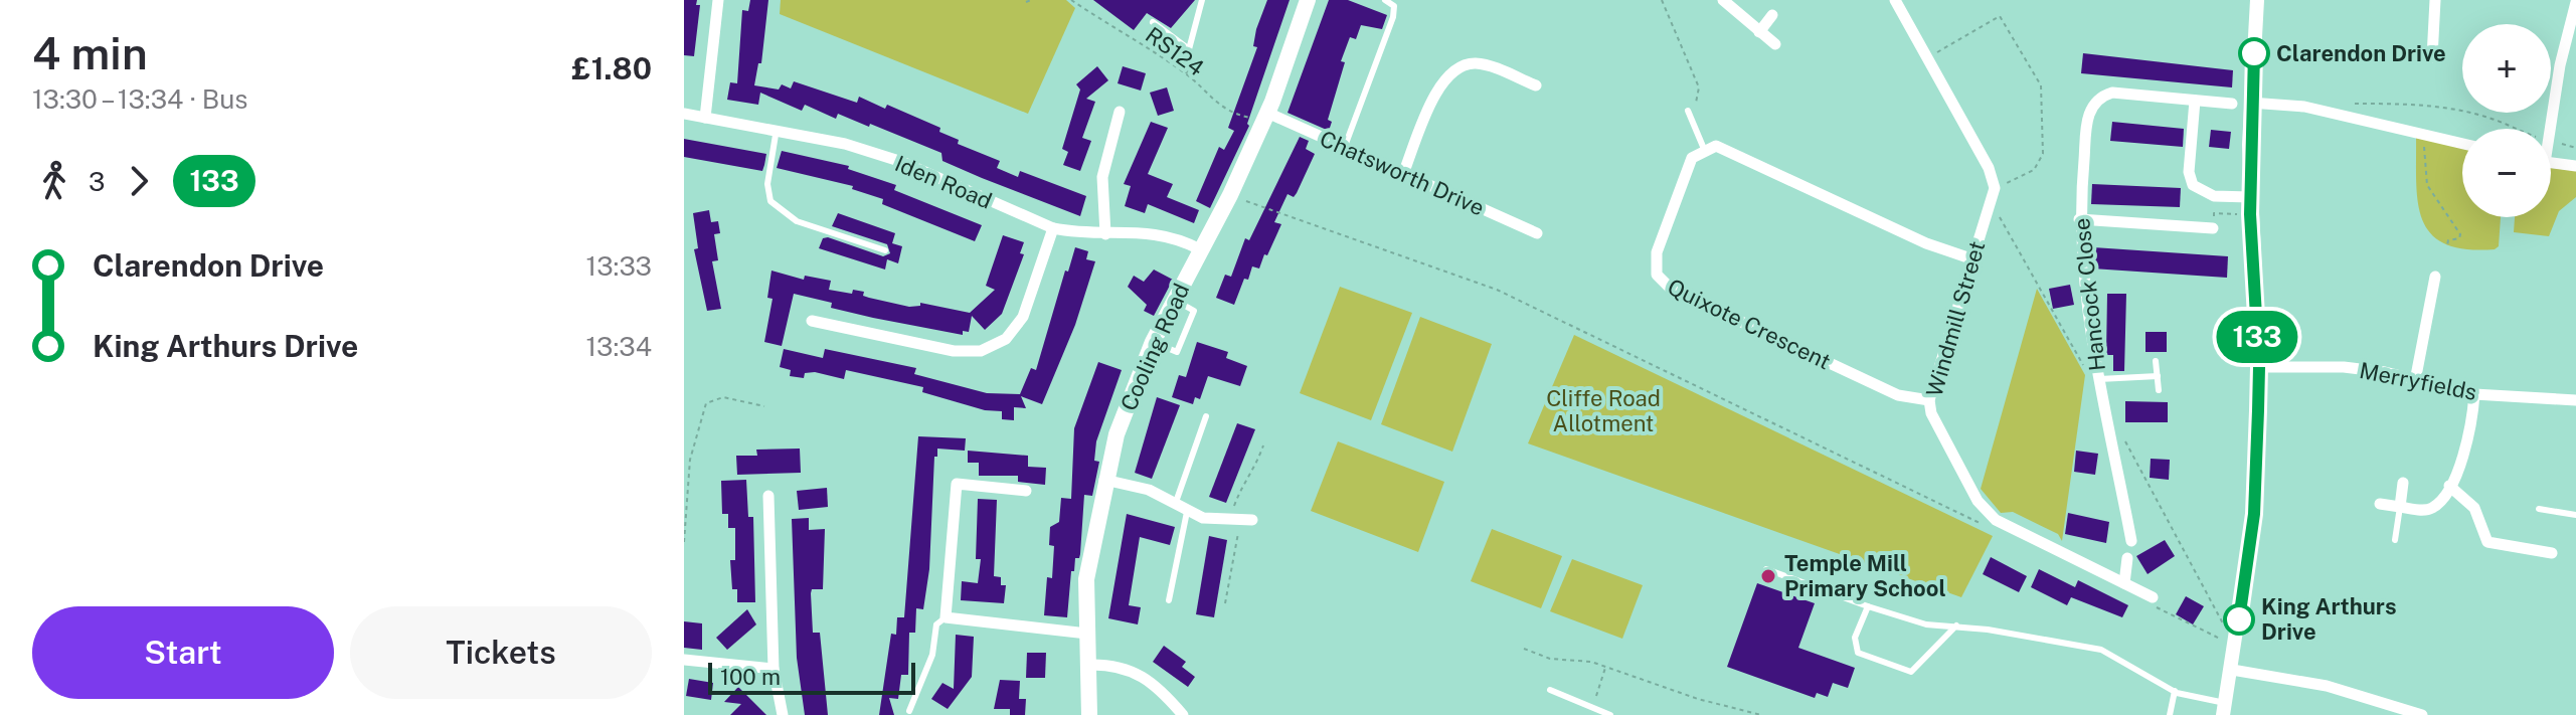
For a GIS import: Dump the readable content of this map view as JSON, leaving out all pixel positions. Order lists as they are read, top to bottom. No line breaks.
{"streets":{"main road":["Cooling Road"],"street":["Chatsworth Drive","Iden Road","Hancock Close","Windmill Street","Quixote Crescent","Merryfields"],"path":["RS124"]},"crossings":[["RS124","Chatsworth Drive"],["RS124","Cooling Road"],["Chatsworth Drive","Cooling Road"],["Iden Road","Cooling Road"],["Windmill Street","Quixote Crescent"]],"parks":["Cliffe Road Allotment"],"places":["Clarendon Drive","Temple Mill Primary School","King Arthurs Drive"],"lines":["bus line 133"],"scale_bar":"100 m","page":{"heading":["4 min","13:30 – 13:34 · Bus","£1.80"],"on_map":"133","map_buttons":["+","−"],"legs":["3","133"],"list":[{"name":"Clarendon Drive","value":"13:33"},{"name":"King Arthurs Drive","value":"13:34"}],"buttons":["Start","Tickets"],"scale":"100 m"}}
